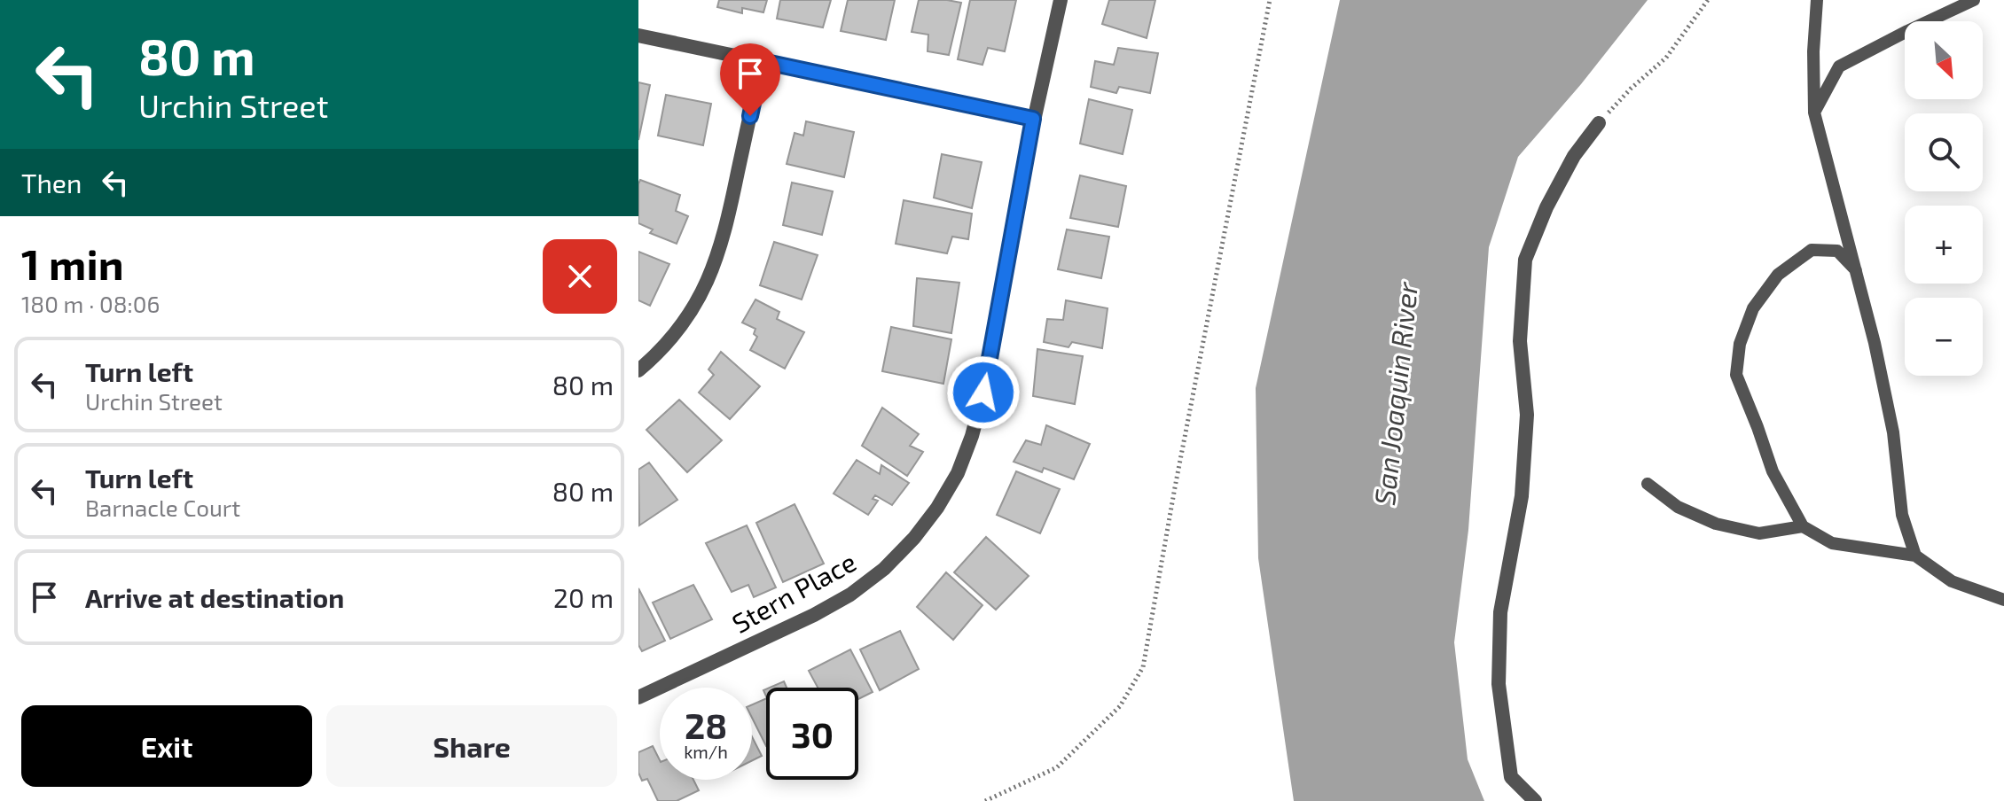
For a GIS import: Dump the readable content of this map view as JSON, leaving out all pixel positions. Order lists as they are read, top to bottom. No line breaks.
{"streets":{"street":["Stern Place"]},"water":["San Joaquin River"],"north":"bottom right","page":{"turn":["80 m","Urchin Street"],"map_buttons":["+","−"],"then":"Then","heading":["1 min","180 m · 08:06"],"list":[{"name":"Turn left","note":"Urchin Street","value":"80 m"},{"name":"Turn left","note":"Barnacle Court","value":"80 m"},{"name":"Arrive at destination","value":"20 m"}],"speed":"28 km/h","limit":"30","buttons":["Exit","Share"]}}
